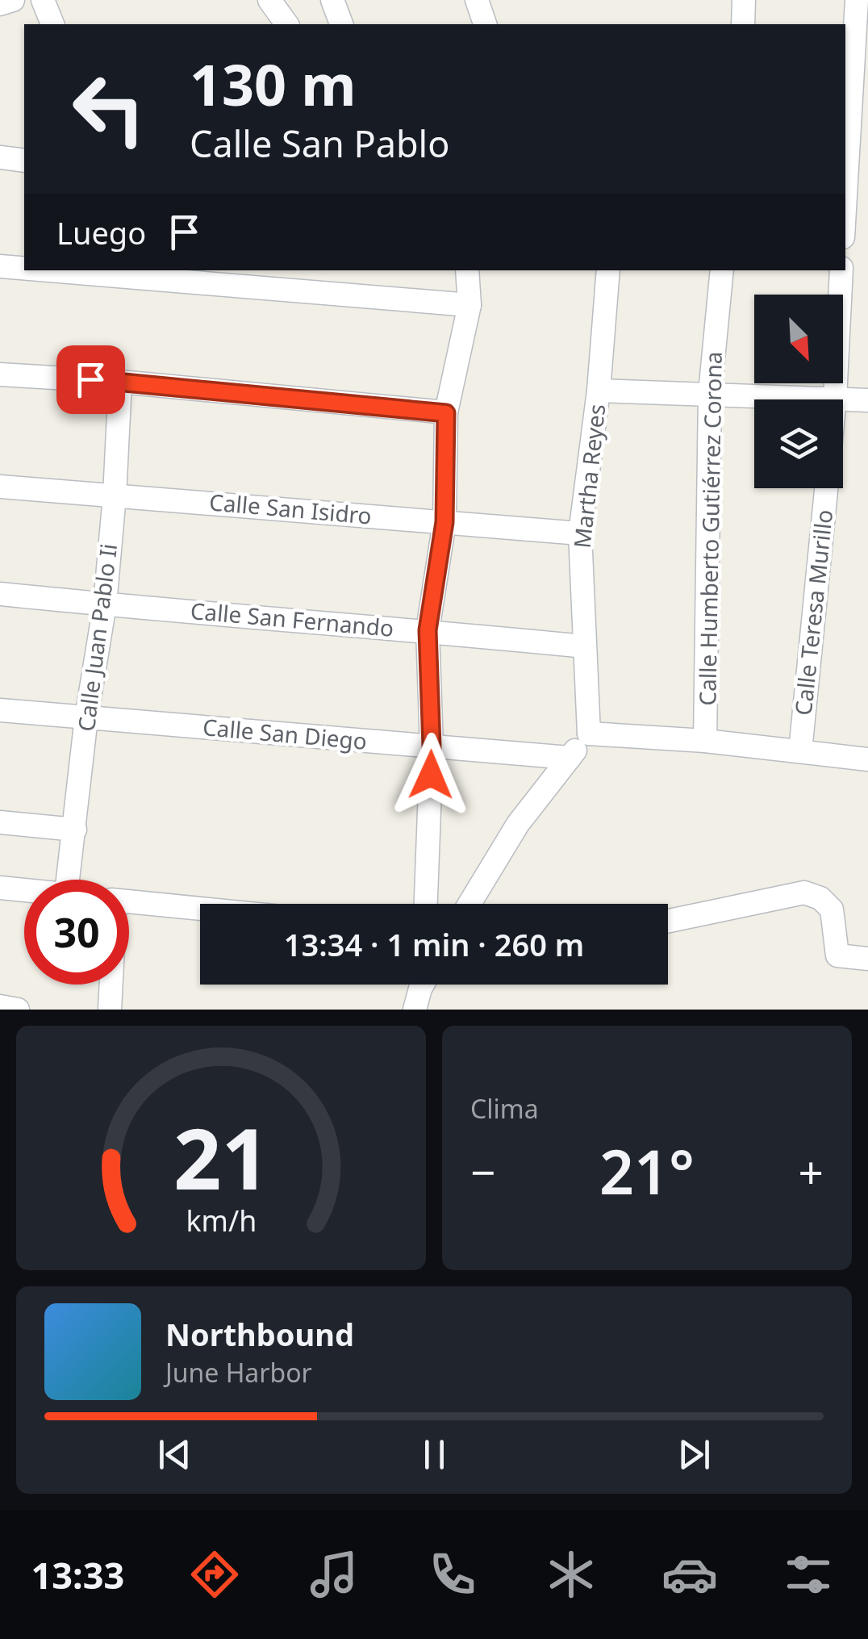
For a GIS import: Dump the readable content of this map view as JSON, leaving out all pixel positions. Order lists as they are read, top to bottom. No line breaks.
{"streets":{"street":["Martha Reyes","Calle San Isidro","Calle Humberto Gutiérrez Corona","Calle Teresa Murillo","Calle San Fernando","Calle Juan Pablo Ii","Calle San Diego"]},"crossings":[["Martha Reyes","Calle San Isidro"],["Martha Reyes","Calle San Fernando"],["Calle San Isidro","Calle Juan Pablo Ii"],["Calle San Fernando","Calle Juan Pablo Ii"],["Calle Juan Pablo Ii","Calle San Diego"]],"north":"bottom right","page":{"turn":["130 m","Calle San Pablo"],"then":"Luego","limit":"30","trip":"13:34 · 1 min · 260 m","tile":"Clima","heat":["−","21°","+"],"song":["Northbound","June Harbor"],"tabs":"13:33","gauge":["21","km/h"]}}
